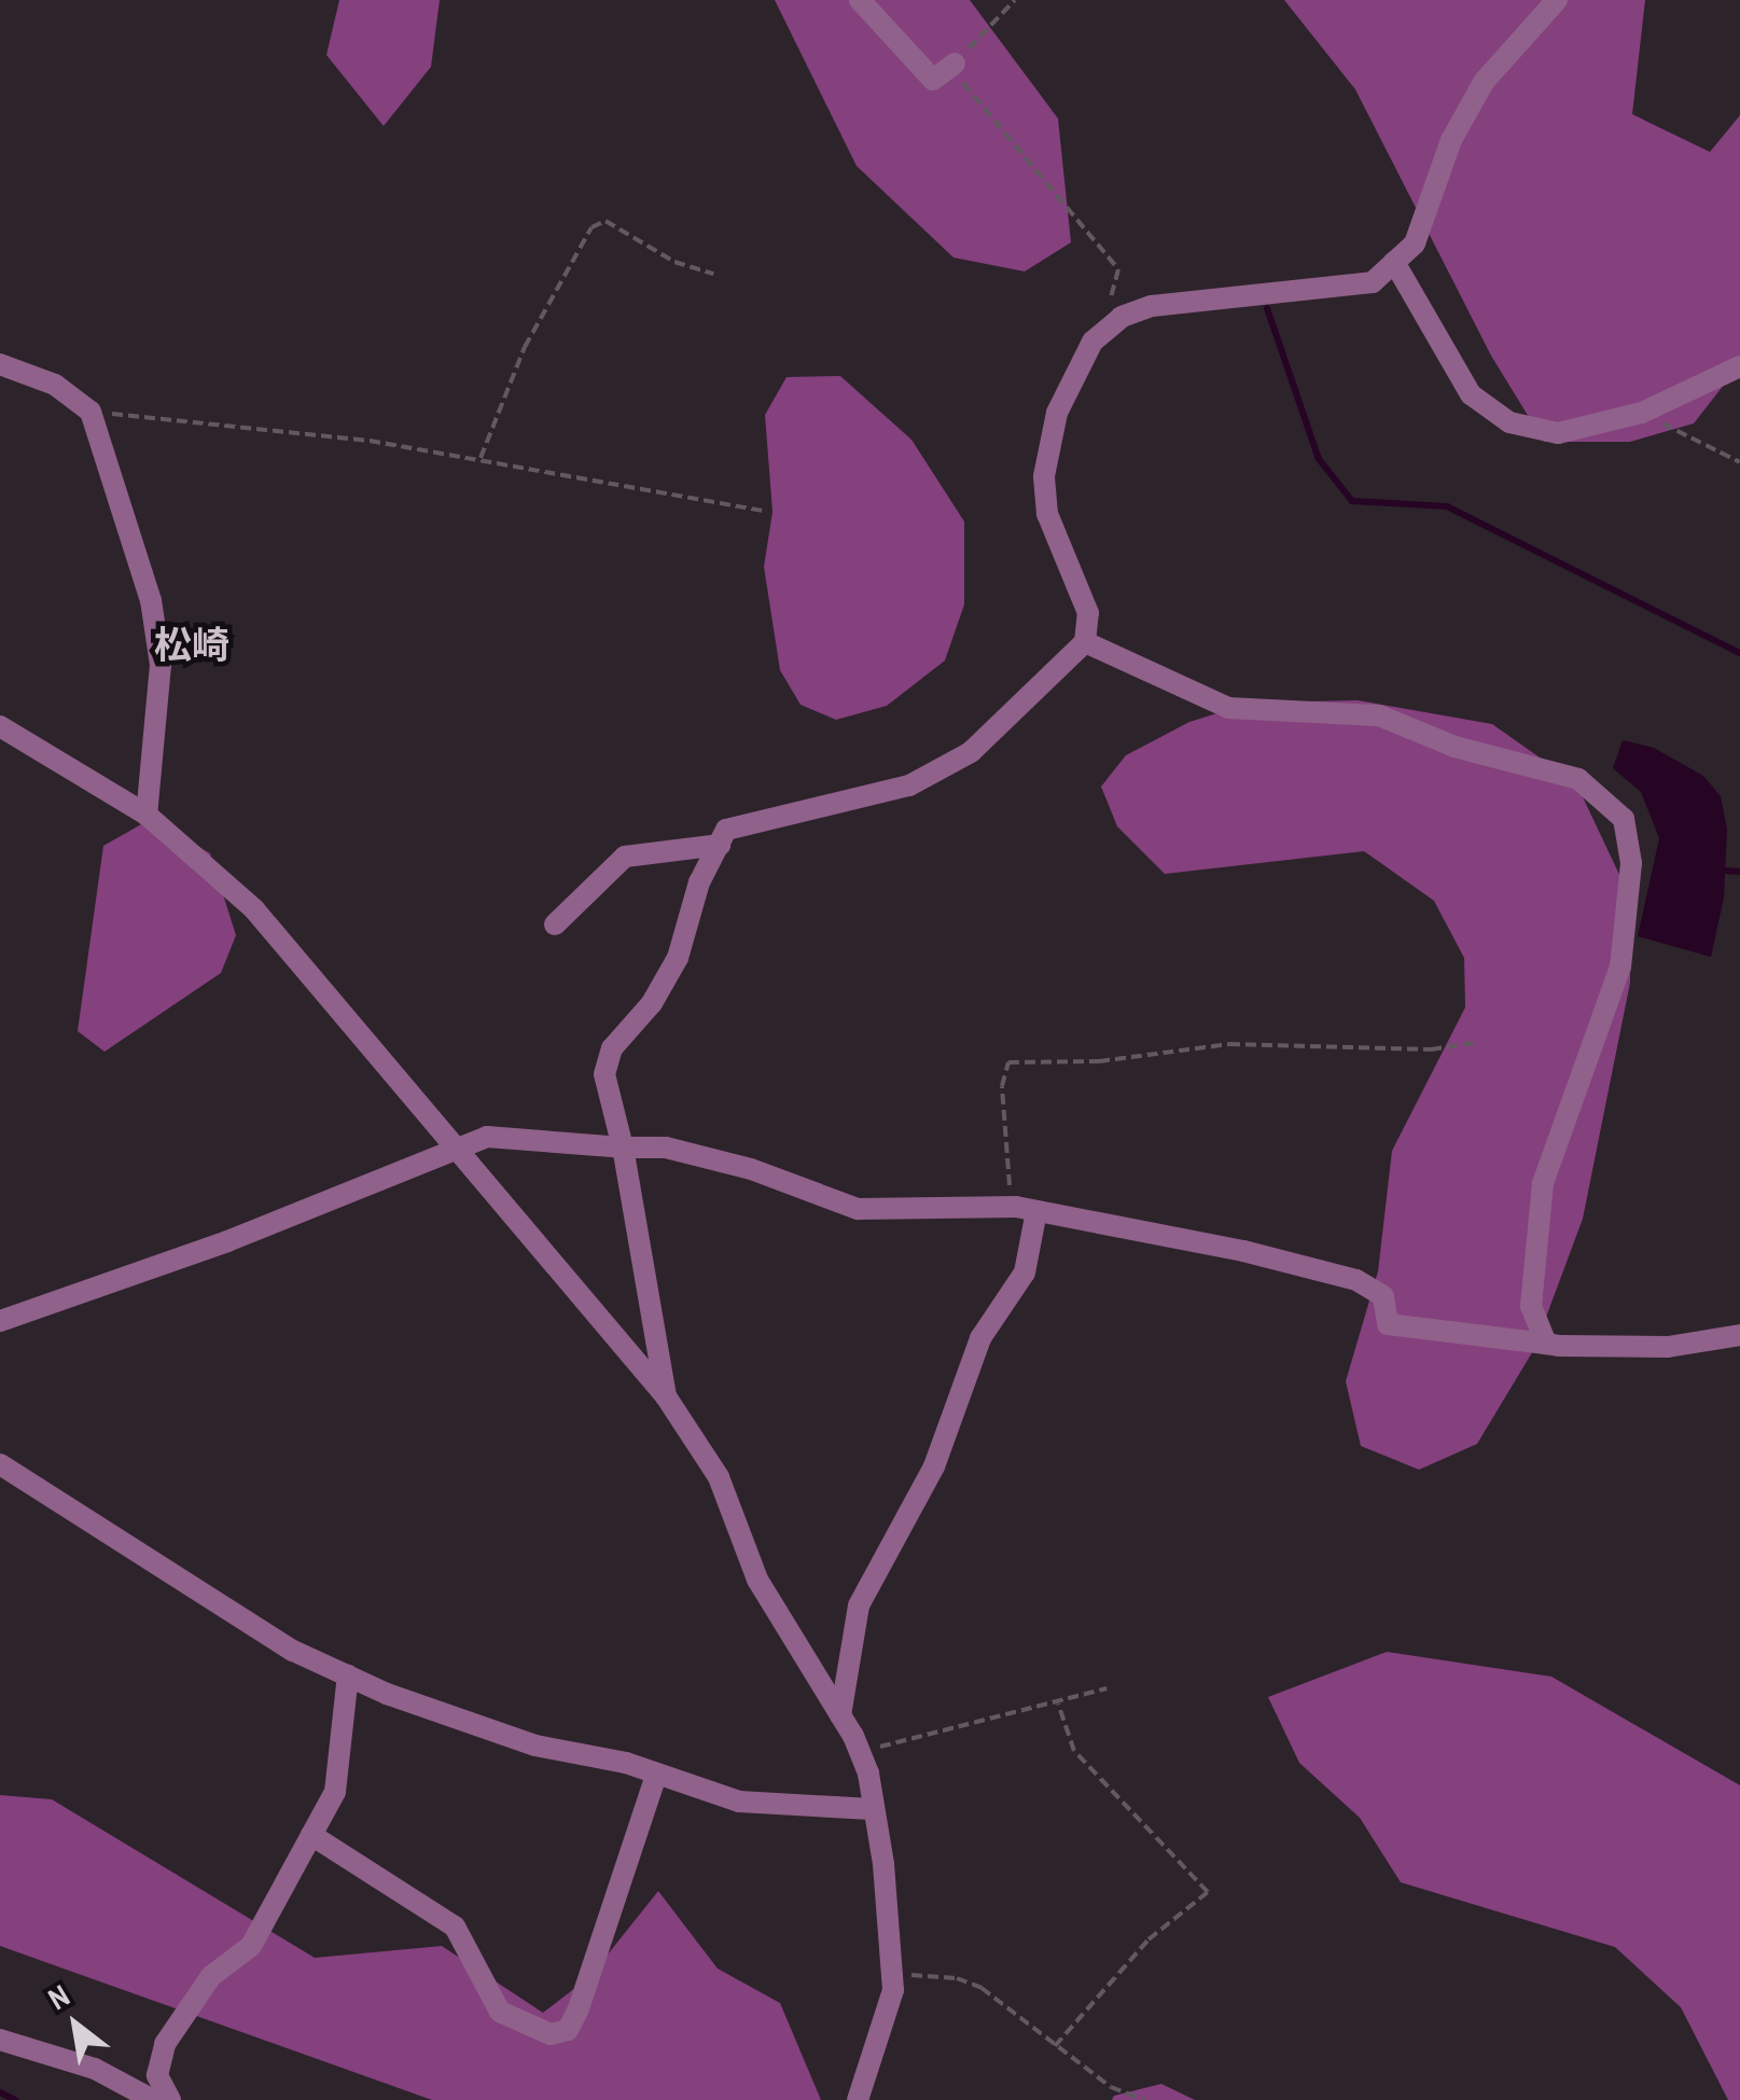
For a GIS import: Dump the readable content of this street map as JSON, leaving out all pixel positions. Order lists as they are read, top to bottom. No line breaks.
{"districts":["松崎"],"north":"top left"}
